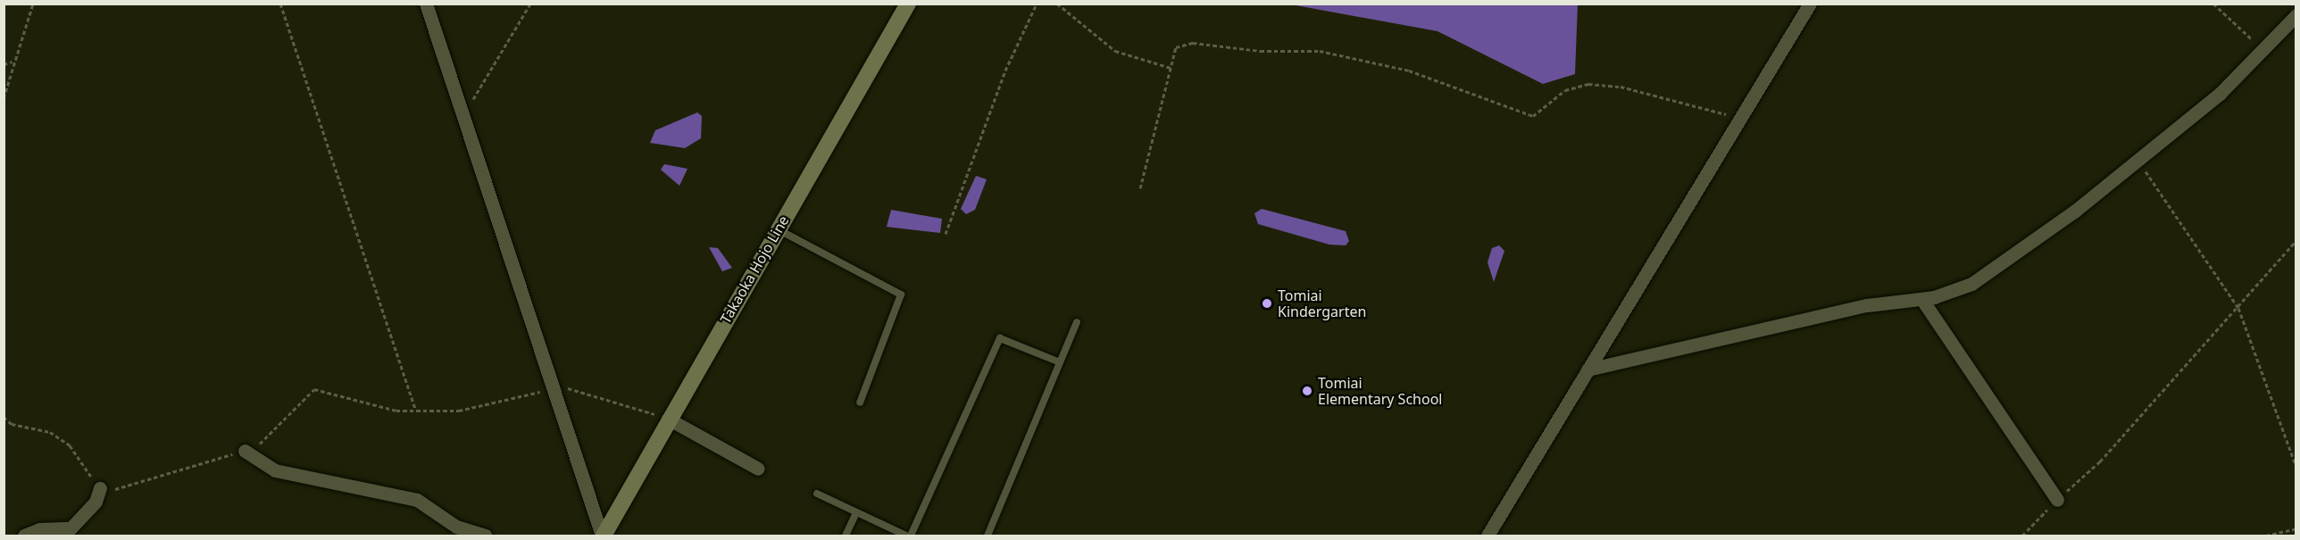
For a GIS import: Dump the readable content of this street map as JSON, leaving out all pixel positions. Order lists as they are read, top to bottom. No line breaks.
{"streets":{"main road":["Takaoka Hojo Line"]},"places":["Tomiai Kindergarten","Tomiai Elementary School"]}
